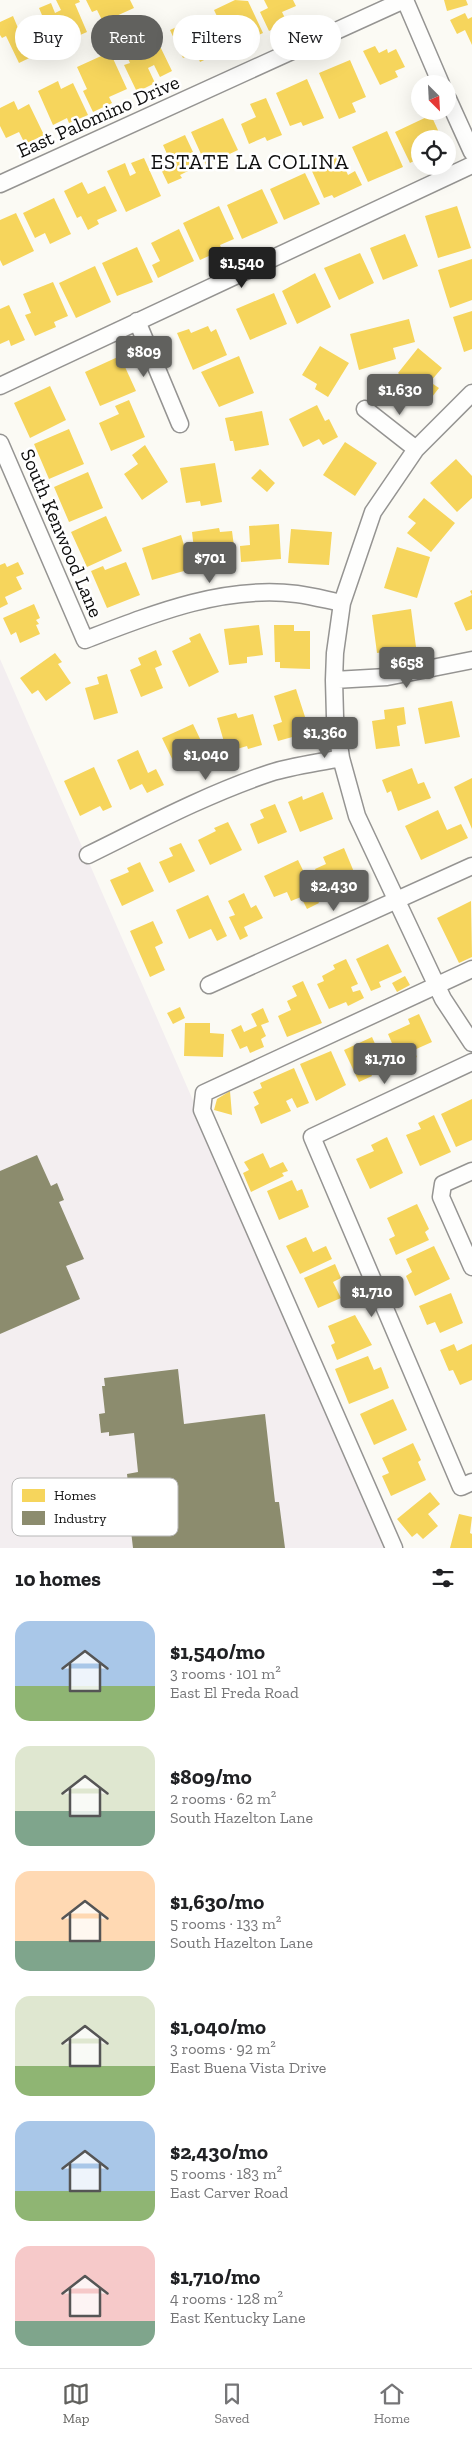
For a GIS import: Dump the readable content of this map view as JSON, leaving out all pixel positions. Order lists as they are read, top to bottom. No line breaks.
{"streets":{"street":["East Palomino Drive","South Kenwood Lane"]},"districts":["ESTATE LA COLINA"],"legend":["Homes","Industry"],"north":"bottom right","page":{"chip":["Buy","Rent","Filters","New"],"price":["$1,540","$809","$1,630","$701","$658","$1,360","$1,040","$2,430","$1,710","$1,710"],"heading":"10 homes","list":[{"name":"$1,540/mo","note":"3 rooms · 101 m² · East El Freda Road"},{"name":"$809/mo","note":"2 rooms · 62 m² · South Hazelton Lane"},{"name":"$1,630/mo","note":"5 rooms · 133 m² · South Hazelton Lane"},{"name":"$1,040/mo","note":"3 rooms · 92 m² · East Buena Vista Drive"},{"name":"$2,430/mo","note":"5 rooms · 183 m² · East Carver Road"},{"name":"$1,710/mo","note":"4 rooms · 128 m² · East Kentucky Lane"}],"tabs":["Map","Saved","Home"]}}
